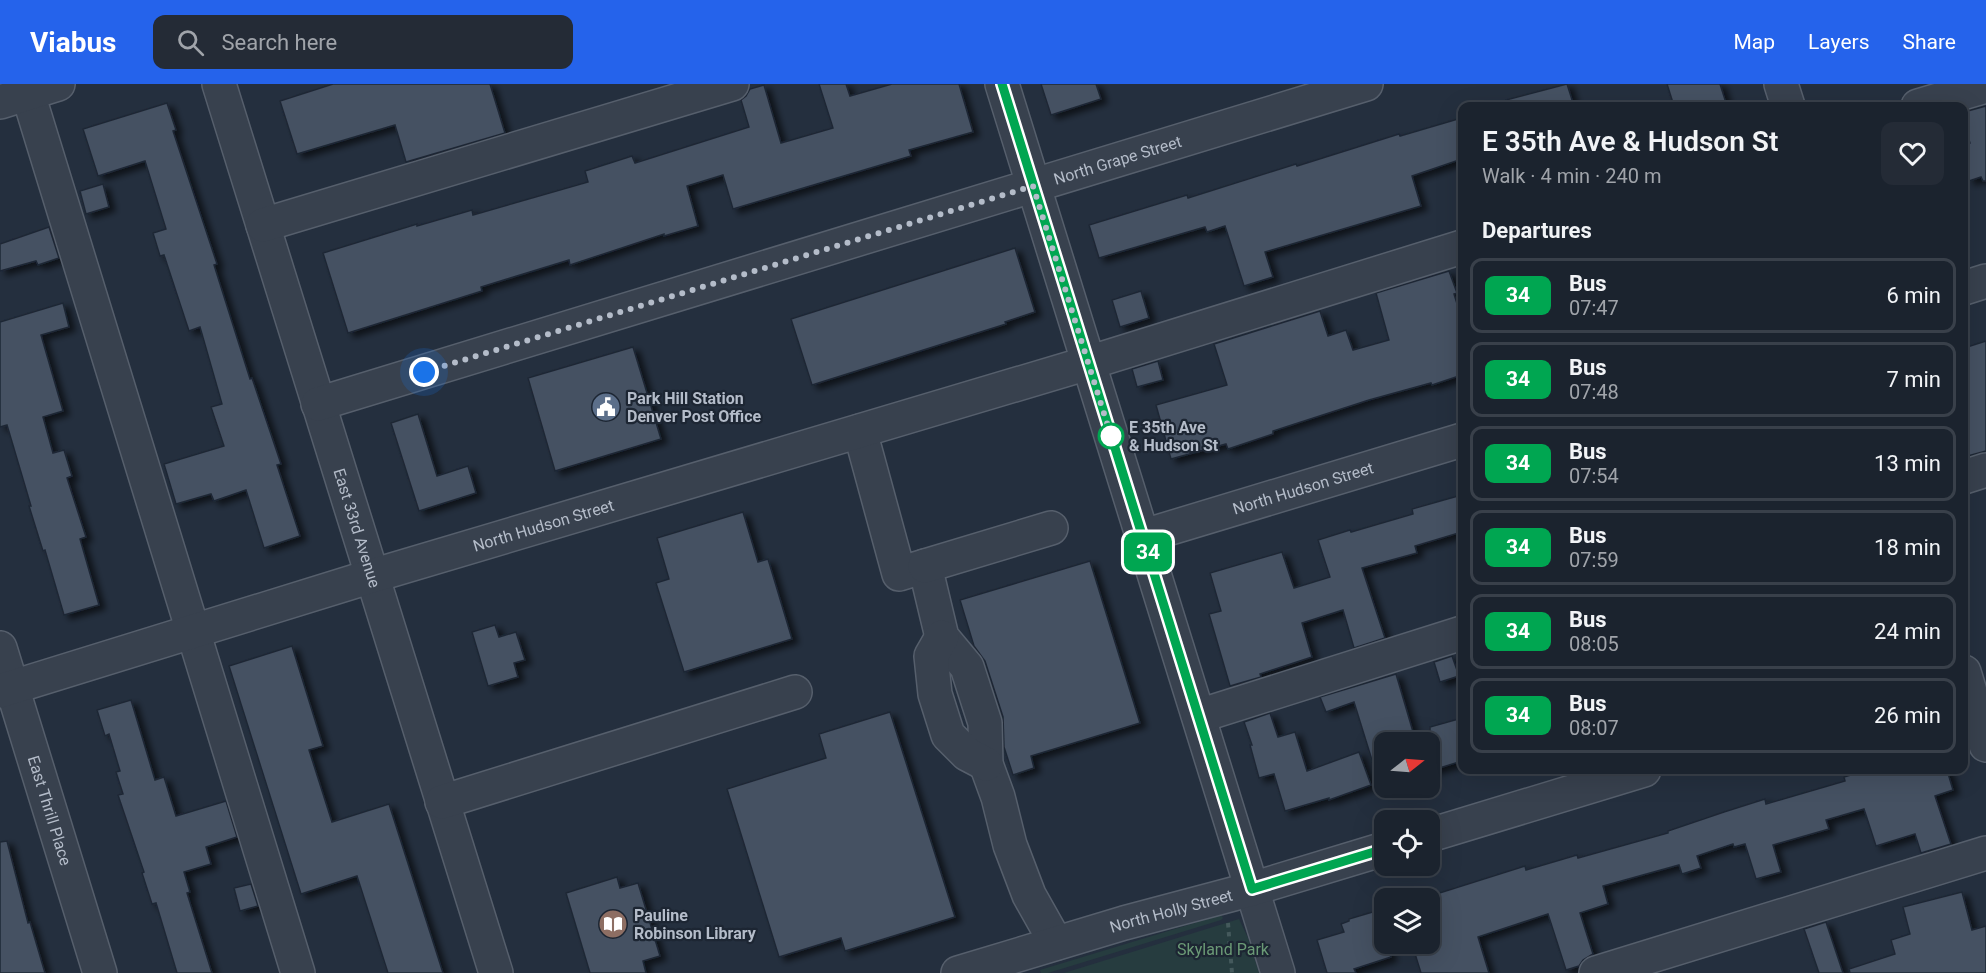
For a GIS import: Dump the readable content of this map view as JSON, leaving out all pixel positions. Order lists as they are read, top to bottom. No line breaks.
{"streets":{"street":["North Grape Street","North Hudson Street","East 33rd Avenue","East Thrill Place","North Holly Street"]},"crossings":[["North Grape Street","East 33rd Avenue"],["North Hudson Street","East 33rd Avenue"],["North Hudson Street","East Thrill Place"]],"parks":["Skyland Park"],"places":{"public building":["Park Hill Station Denver Post Office"],"other":["E 35th Ave & Hudson St"],"library":["Pauline Robinson Library"]},"lines":["bus line 34"],"north":"right","page":{"header":"Viabus","search":"Search here","nav":["Map","Layers","Share"],"on_map":"34","heading":[["E 35th Ave & Hudson St","Walk · 4 min · 240 m"],"Departures"],"list":[{"mark":"34","name":"Bus","note":"07:47","value":"6 min"},{"mark":"34","name":"Bus","note":"07:48","value":"7 min"},{"mark":"34","name":"Bus","note":"07:54","value":"13 min"},{"mark":"34","name":"Bus","note":"07:59","value":"18 min"},{"mark":"34","name":"Bus","note":"08:05","value":"24 min"},{"mark":"34","name":"Bus","note":"08:07","value":"26 min"}]}}
